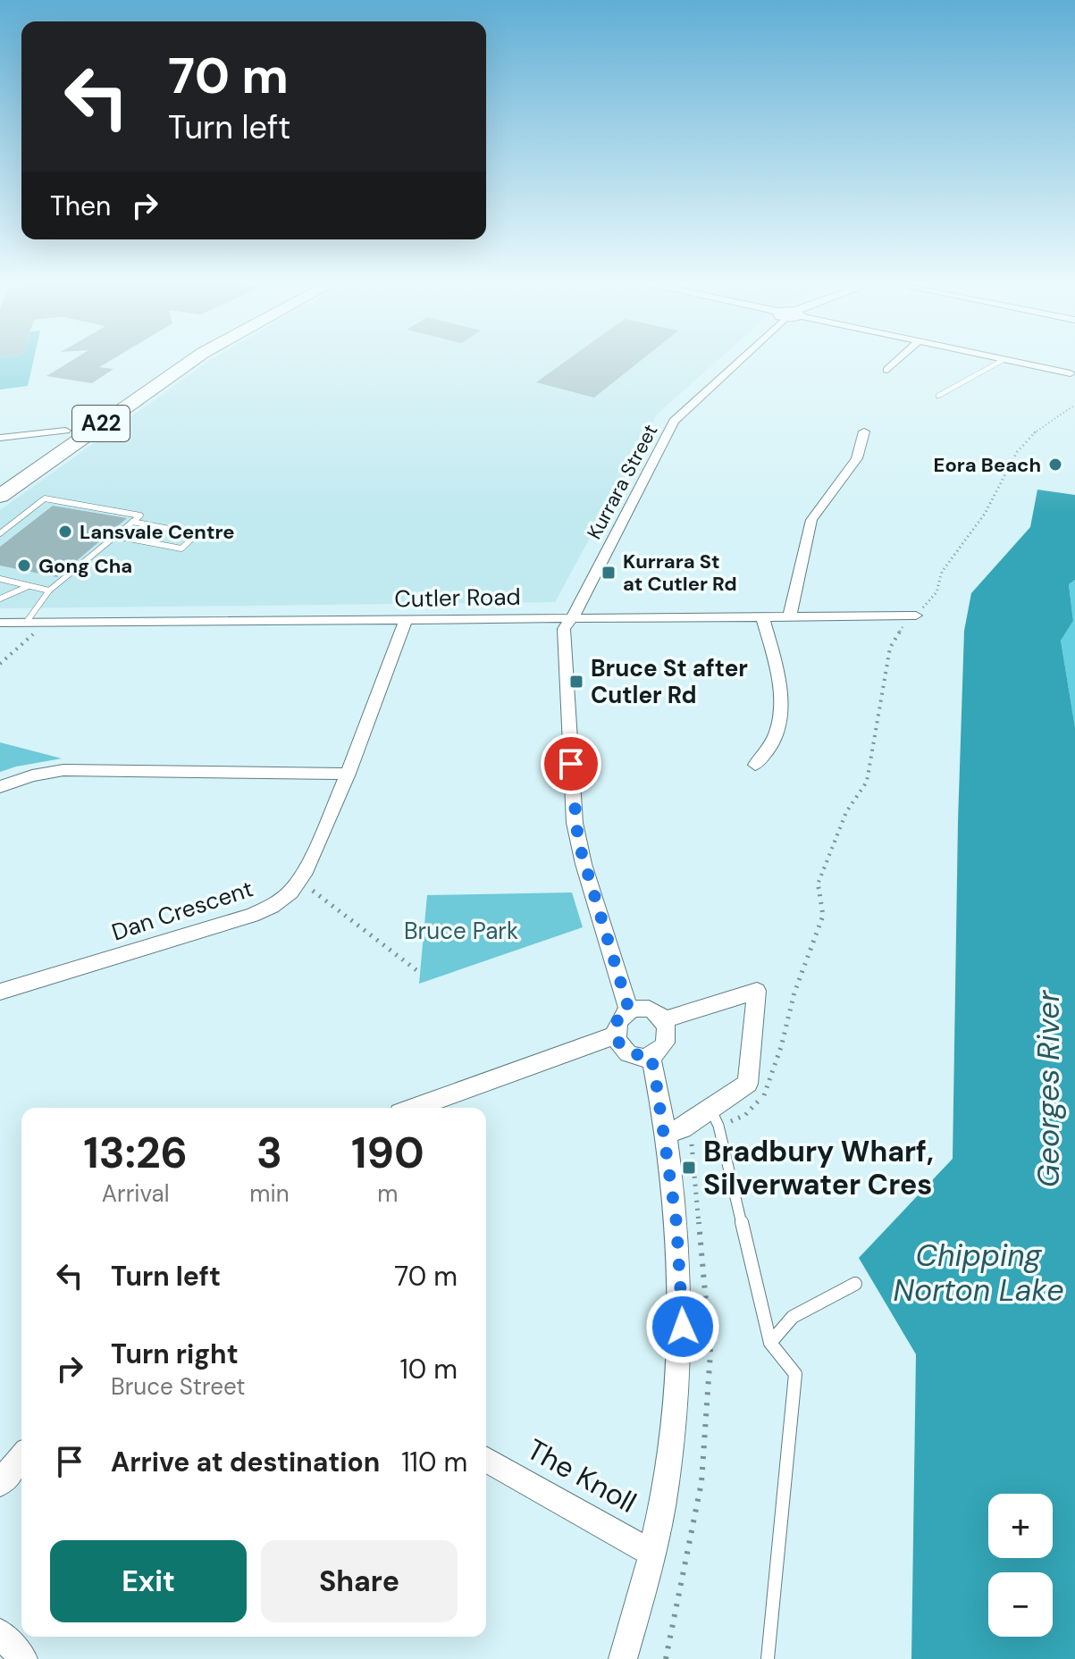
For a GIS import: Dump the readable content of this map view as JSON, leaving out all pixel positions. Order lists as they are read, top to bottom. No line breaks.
{"streets":{"highway":["A22"],"street":["Kurrara Street","Cutler Road","Dan Crescent","The Knoll"]},"crossings":[["Kurrara Street","Cutler Road"],["Cutler Road","Dan Crescent"]],"water":["Georges River","Chipping Norton Lake"],"parks":["Bruce Park"],"places":{"other":["Eora Beach","Lansvale Centre","Gong Cha"],"transit":["Kurrara St at Cutler Rd","Bruce St after Cutler Rd","Bradbury Wharf, Silverwater Cres"]},"page":{"turn":["70 m","Turn left"],"then":"Then","eta":["13:26","Arrival","3","min","190","m"],"list":[{"name":"Turn left","value":"70 m"},{"name":"Turn right","note":"Bruce Street","value":"10 m"},{"name":"Arrive at destination","value":"110 m"}],"map_buttons":["+","−"],"buttons":["Exit","Share"]}}
